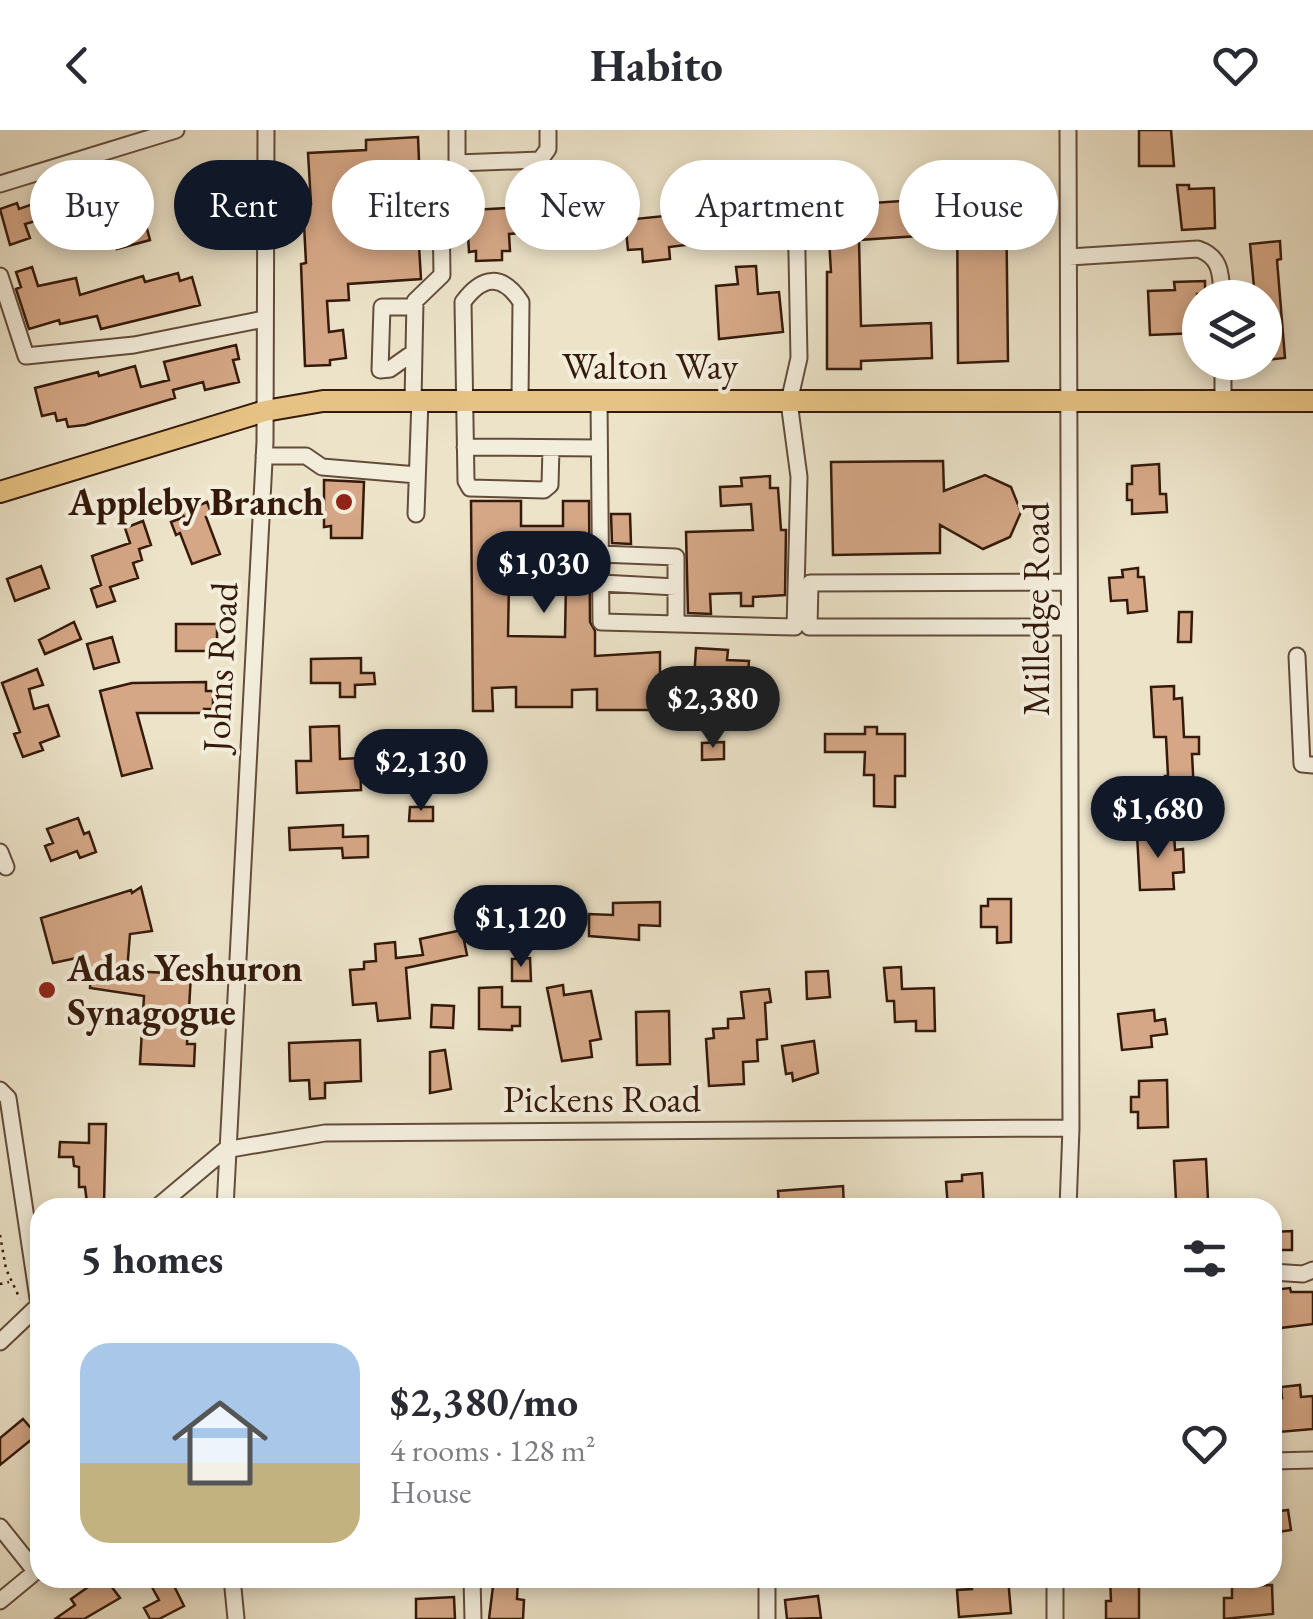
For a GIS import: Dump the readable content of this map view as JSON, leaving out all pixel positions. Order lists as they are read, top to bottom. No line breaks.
{"streets":{"main road":["Walton Way"],"street":["Milledge Road","Johns Road","Pickens Road"]},"crossings":[["Walton Way","Milledge Road"],["Walton Way","Johns Road"],["Milledge Road","Pickens Road"],["Johns Road","Pickens Road"]],"places":["Appleby Branch","Adas Yeshuron Synagogue"],"page":{"header":"Habito","chip":["Buy","Rent","Filters","New","Apartment","House"],"price":["$1,030","$2,380","$2,130","$1,680","$1,120"],"heading":"5 homes","list":[{"name":"$2,380/mo","note":"4 rooms · 128 m² · House"}]}}
